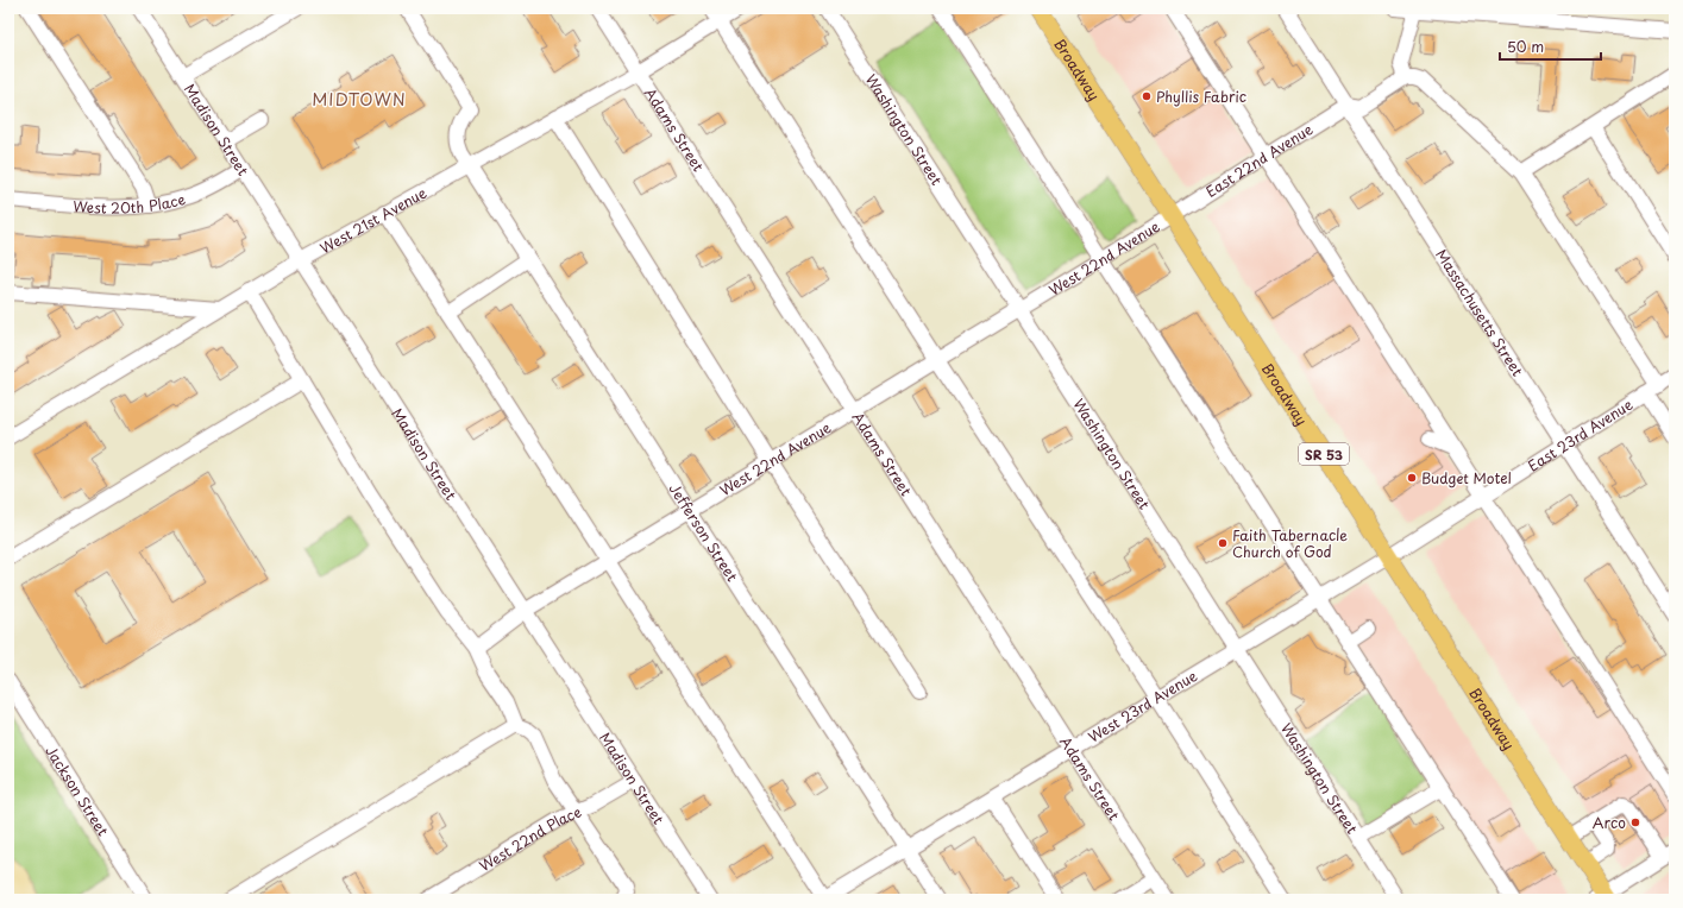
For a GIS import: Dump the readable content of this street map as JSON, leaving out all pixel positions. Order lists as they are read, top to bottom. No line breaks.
{"streets":{"main road":["Broadway","SR 53"],"street":["Madison Street","Adams Street","Washington Street","East 22nd Avenue","West 20th Place","West 21st Avenue","West 22nd Avenue","Massachusetts Street","East 23rd Avenue","Jefferson Street","West 23rd Avenue","Jackson Street","West 22nd Place"]},"crossings":[["Broadway","East 22nd Avenue"],["Broadway","West 22nd Avenue"],["Broadway","East 23rd Avenue"],["Broadway","West 23rd Avenue"],["Madison Street","West 20th Place"],["Madison Street","West 21st Avenue"],["Madison Street","West 22nd Avenue"],["Madison Street","West 22nd Place"],["Adams Street","West 21st Avenue"],["Adams Street","West 22nd Avenue"],["Adams Street","West 23rd Avenue"],["Washington Street","West 22nd Avenue"],["Washington Street","West 23rd Avenue"],["East 22nd Avenue","West 22nd Avenue"],["East 22nd Avenue","Massachusetts Street"],["West 21st Avenue","Jefferson Street"],["West 22nd Avenue","Jefferson Street"],["Massachusetts Street","East 23rd Avenue"],["East 23rd Avenue","West 23rd Avenue"],["Jefferson Street","West 23rd Avenue"]],"districts":["MIDTOWN"],"places":["Phyllis Fabric","Budget Motel","Faith Tabernacle Church of God","Arco"],"scale_bar":"50 m"}
